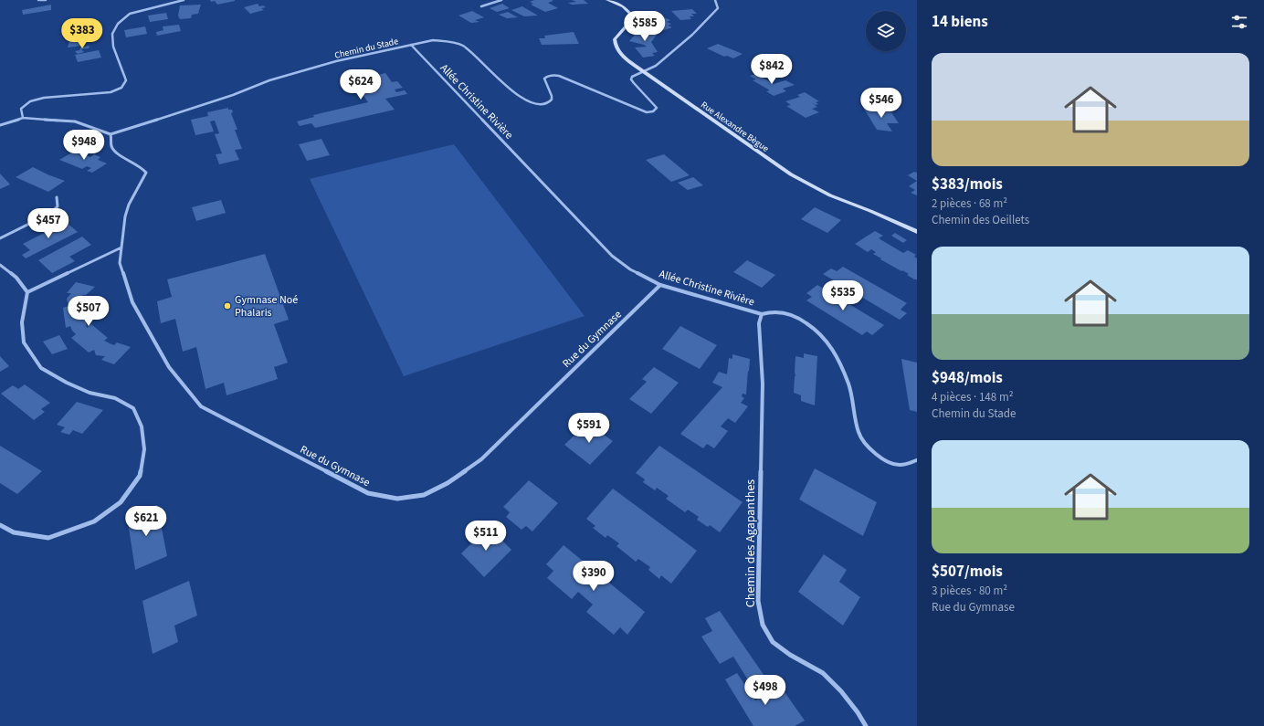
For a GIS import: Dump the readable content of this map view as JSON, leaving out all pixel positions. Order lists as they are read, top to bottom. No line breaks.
{"streets":{"main road":["Rue Alexandre Bègue"],"street":["Chemin du Stade","Allée Christine Rivière","Rue du Gymnase","Chemin des Agapanthes"]},"crossings":[["Chemin du Stade","Allée Christine Rivière"],["Chemin du Stade","Rue Alexandre Bègue"],["Allée Christine Rivière","Rue du Gymnase"],["Allée Christine Rivière","Chemin des Agapanthes"]],"places":["Gymnase Noé Phalaris"],"page":{"heading":"14 biens","price":["$585","$383","$842","$624","$546","$948","$457","$535","$507","$591","$621","$511","$390","$498"],"list":[{"name":"$383/mois","note":"2 pièces · 68 m² · Chemin des Oeillets"},{"name":"$948/mois","note":"4 pièces · 148 m² · Chemin du Stade"},{"name":"$507/mois","note":"3 pièces · 80 m² · Rue du Gymnase"}]}}
